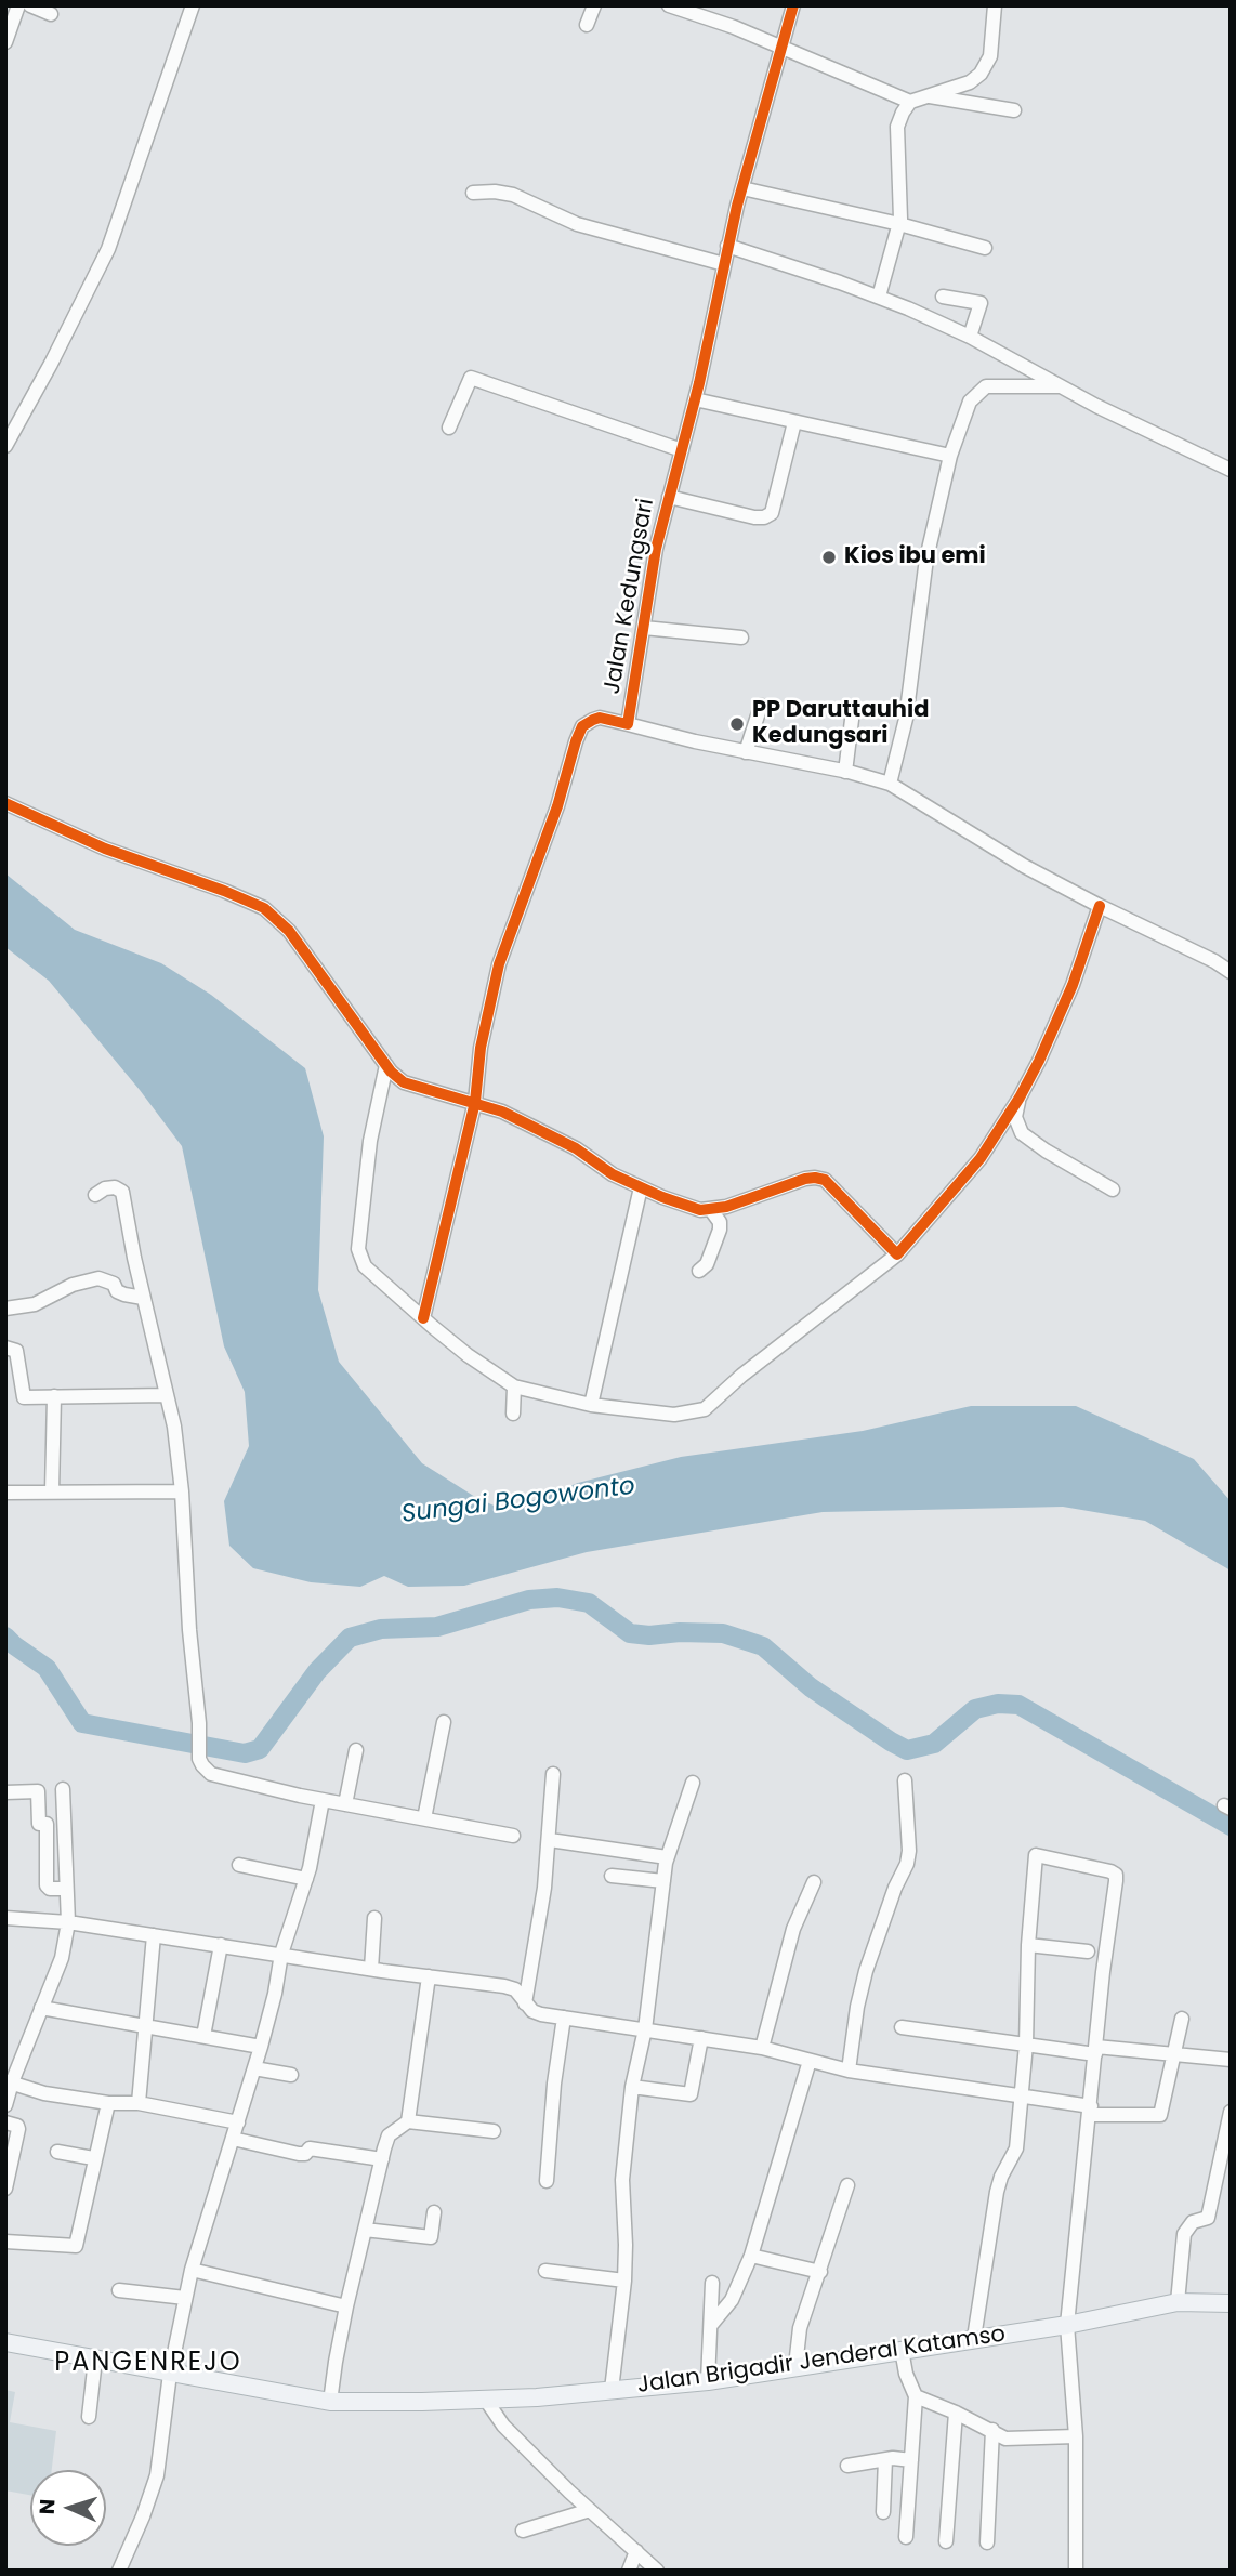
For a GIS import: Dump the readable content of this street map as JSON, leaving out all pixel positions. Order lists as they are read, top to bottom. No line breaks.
{"streets":{"main road":["Jalan Brigadir Jenderal Katamso"],"street":["Jalan Kedungsari"]},"districts":["PANGENREJO"],"water":["Sungai Bogowonto"],"places":["Kios ibu emi","PP Daruttauhid Kedungsari"],"north":"left"}
